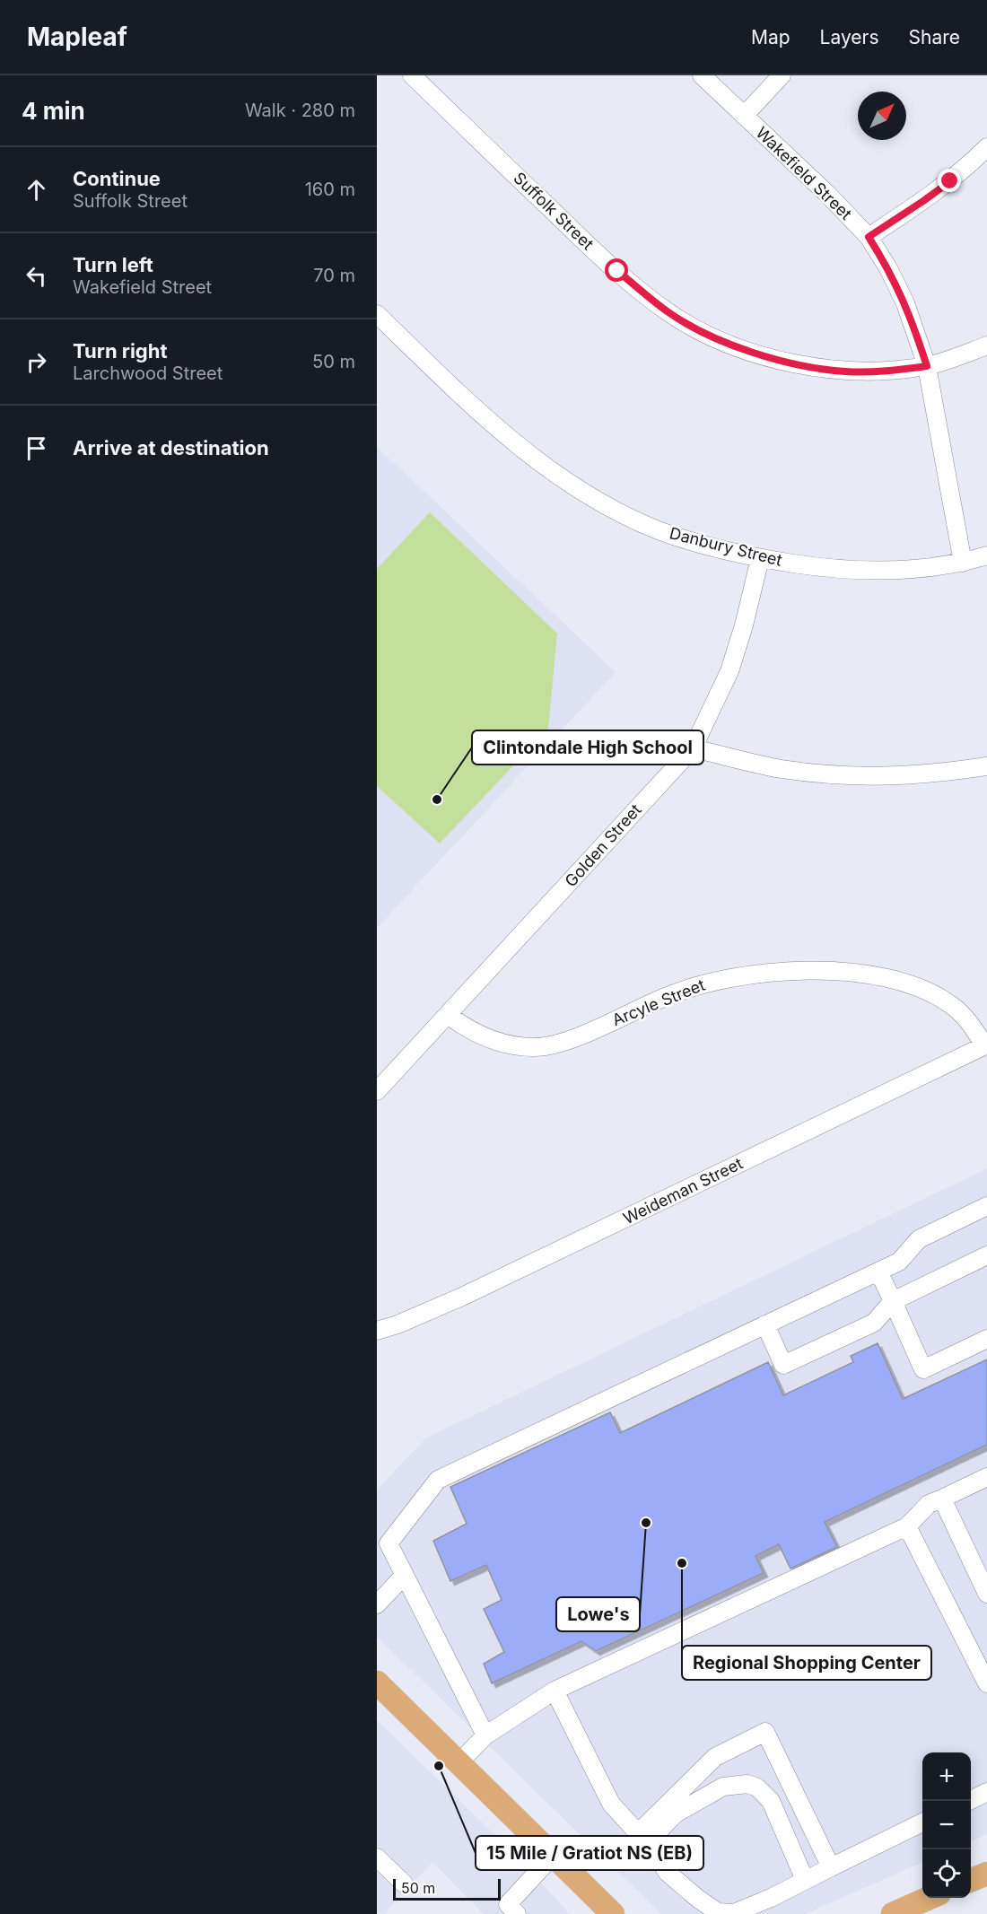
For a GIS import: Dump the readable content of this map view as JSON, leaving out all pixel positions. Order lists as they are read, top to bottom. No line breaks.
{"streets":{"street":["Wakefield Street","Suffolk Street","Danbury Street","Golden Street","Arcyle Street","Weideman Street"]},"crossings":[["Wakefield Street","Suffolk Street"],["Wakefield Street","Danbury Street"],["Danbury Street","Golden Street"],["Golden Street","Arcyle Street"],["Arcyle Street","Weideman Street"]],"places":["Clintondale High School","Lowe's","Regional Shopping Center","15 Mile / Gratiot NS (EB)"],"scale_bar":"50 m","north":"top right","page":{"header":"Mapleaf","nav":["Map","Layers","Share"],"heading":["4 min","Walk · 280 m"],"list":[["Continue","Suffolk Street","160 m"],["Turn left","Wakefield Street","70 m"],["Turn right","Larchwood Street","50 m"],"Arrive at destination"],"map_buttons":["+","−"],"scale":"50 m"}}
